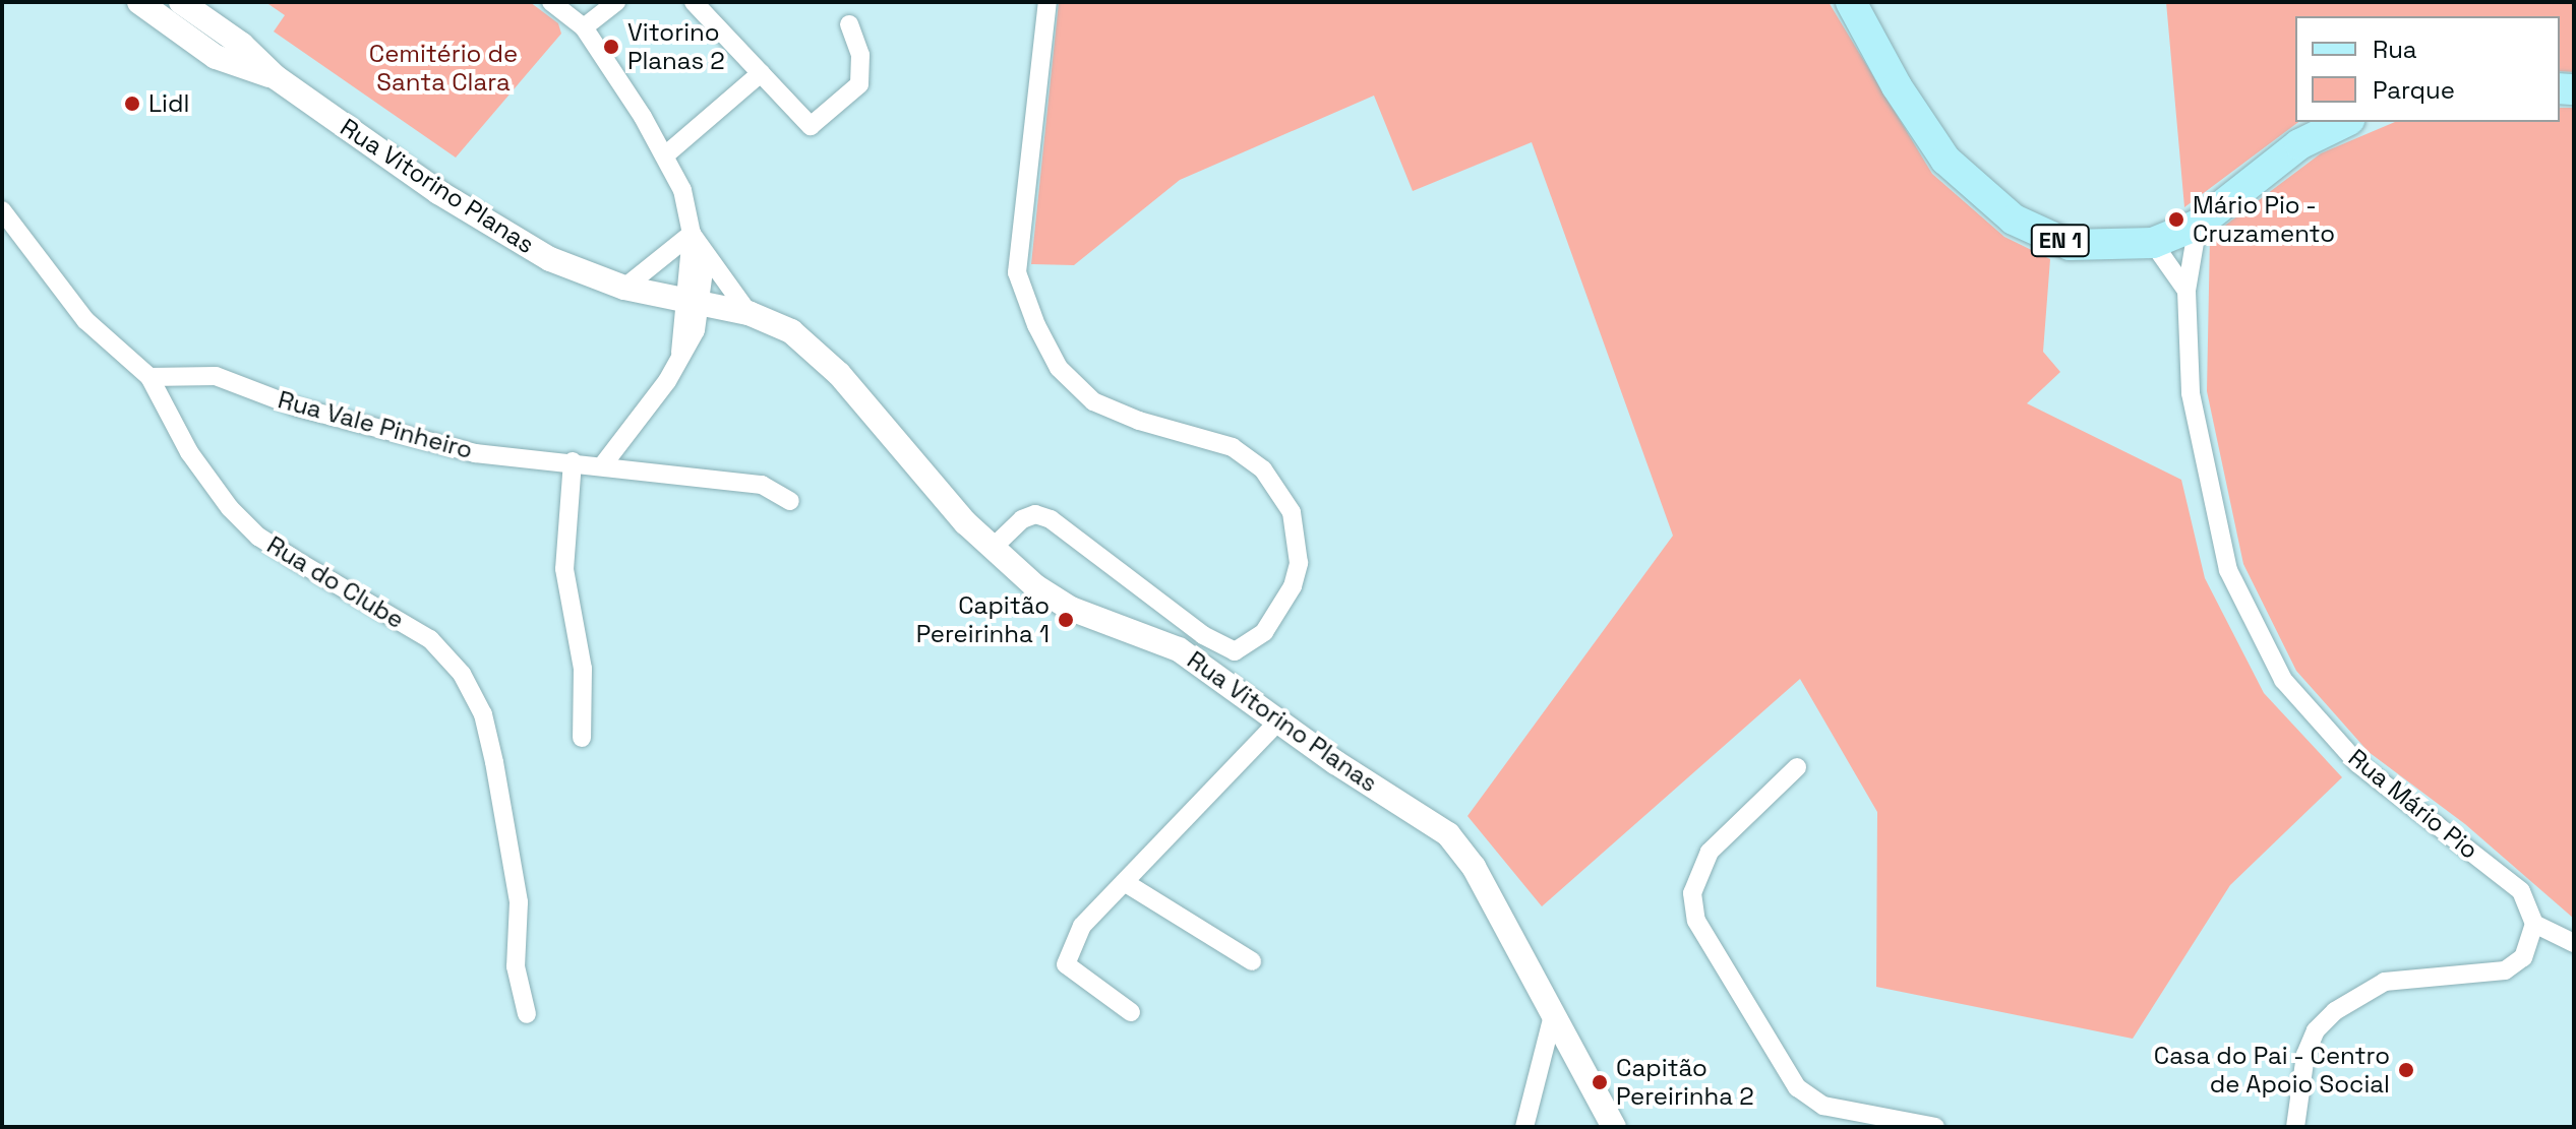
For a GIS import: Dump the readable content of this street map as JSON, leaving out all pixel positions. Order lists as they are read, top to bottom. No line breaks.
{"streets":{"main road":["EN 1"],"street":["Rua Vitorino Planas","Rua Vale Pinheiro","Rua do Clube","Rua Mário Pio"]},"crossings":[["EN 1","Rua Mário Pio"],["Rua Vale Pinheiro","Rua do Clube"]],"parks":["Cemitério de Santa Clara"],"places":["Vitorino Planas 2","Lidl","Mário Pio - Cruzamento","Capitão Pereirinha 1","Casa do Pai - Centro de Apoio Social","Capitão Pereirinha 2"],"legend":["Rua","Parque"]}
